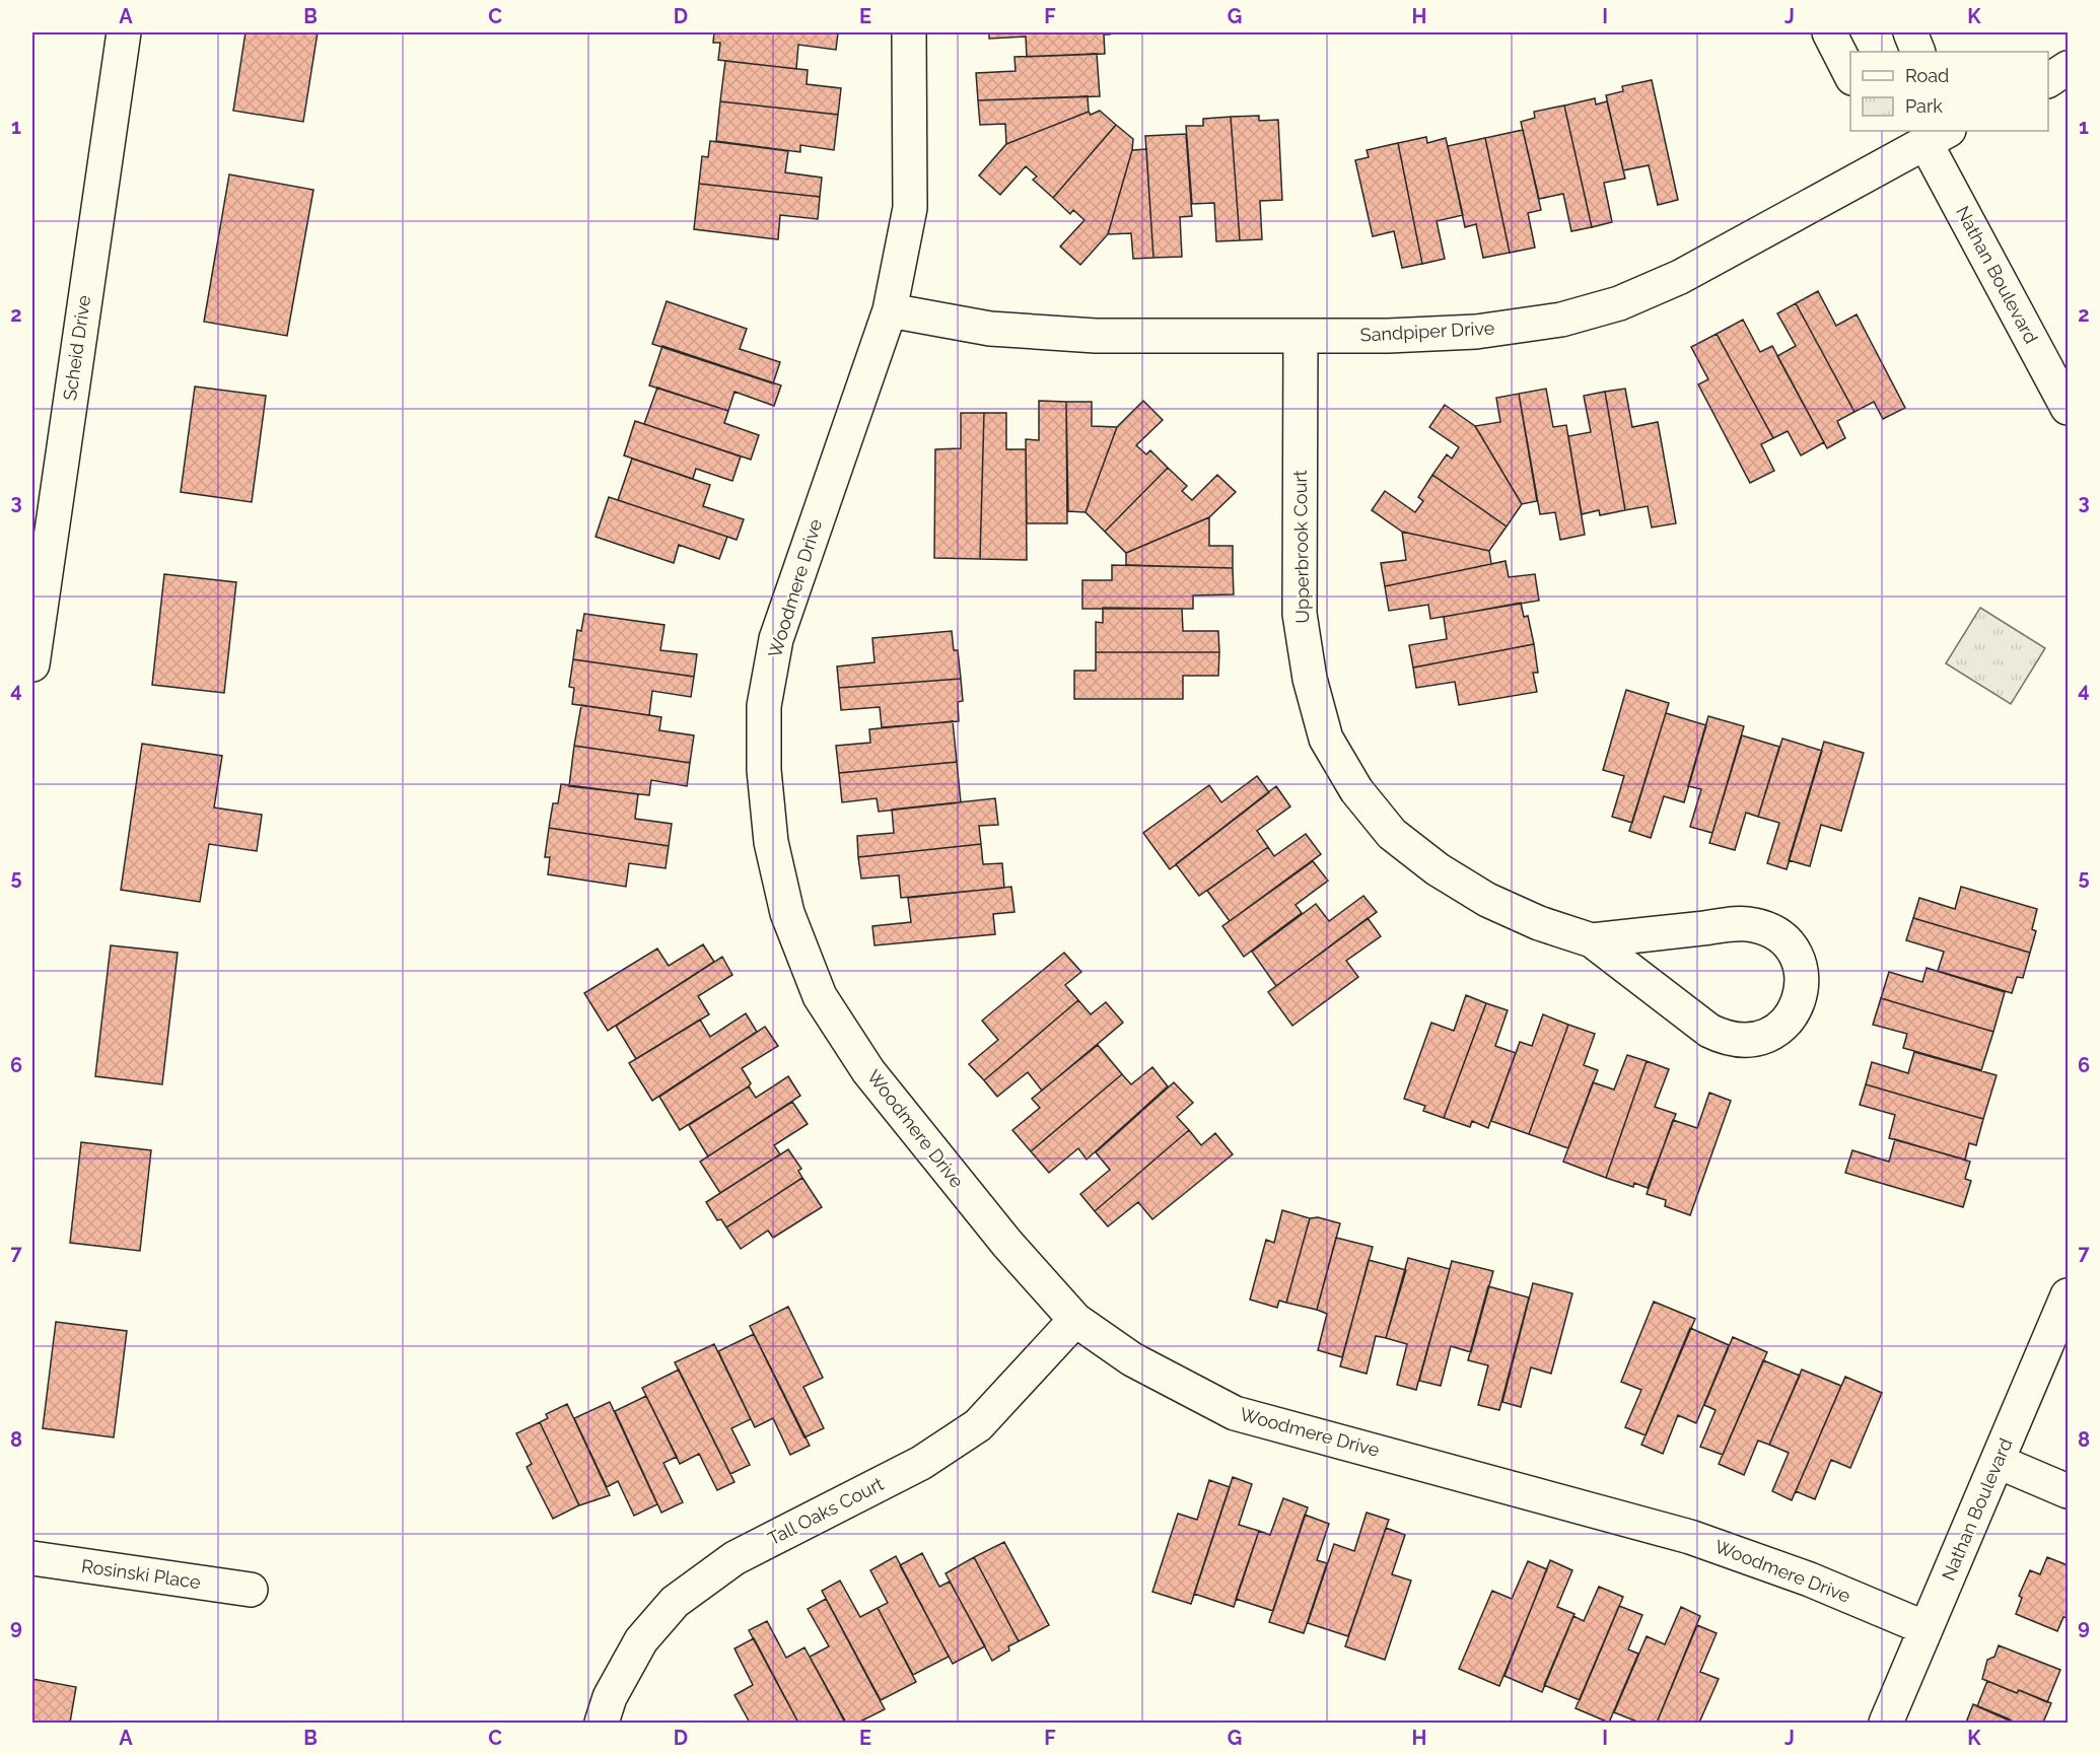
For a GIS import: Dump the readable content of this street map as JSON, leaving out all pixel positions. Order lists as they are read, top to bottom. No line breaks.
{"streets":{"street":["Nathan Boulevard","Sandpiper Drive","Scheid Drive","Upperbrook Court","Woodmere Drive","Tall Oaks Court","Rosinski Place"]},"crossings":[["Nathan Boulevard","Sandpiper Drive"],["Nathan Boulevard","Woodmere Drive"],["Sandpiper Drive","Upperbrook Court"],["Sandpiper Drive","Woodmere Drive"],["Woodmere Drive","Tall Oaks Court"]],"legend":["Road","Park"],"grid":{"columns":["A","B","C","D","E","F","G","H","I","J","K"],"rows":["1","2","3","4","5","6","7","8","9"]}}
